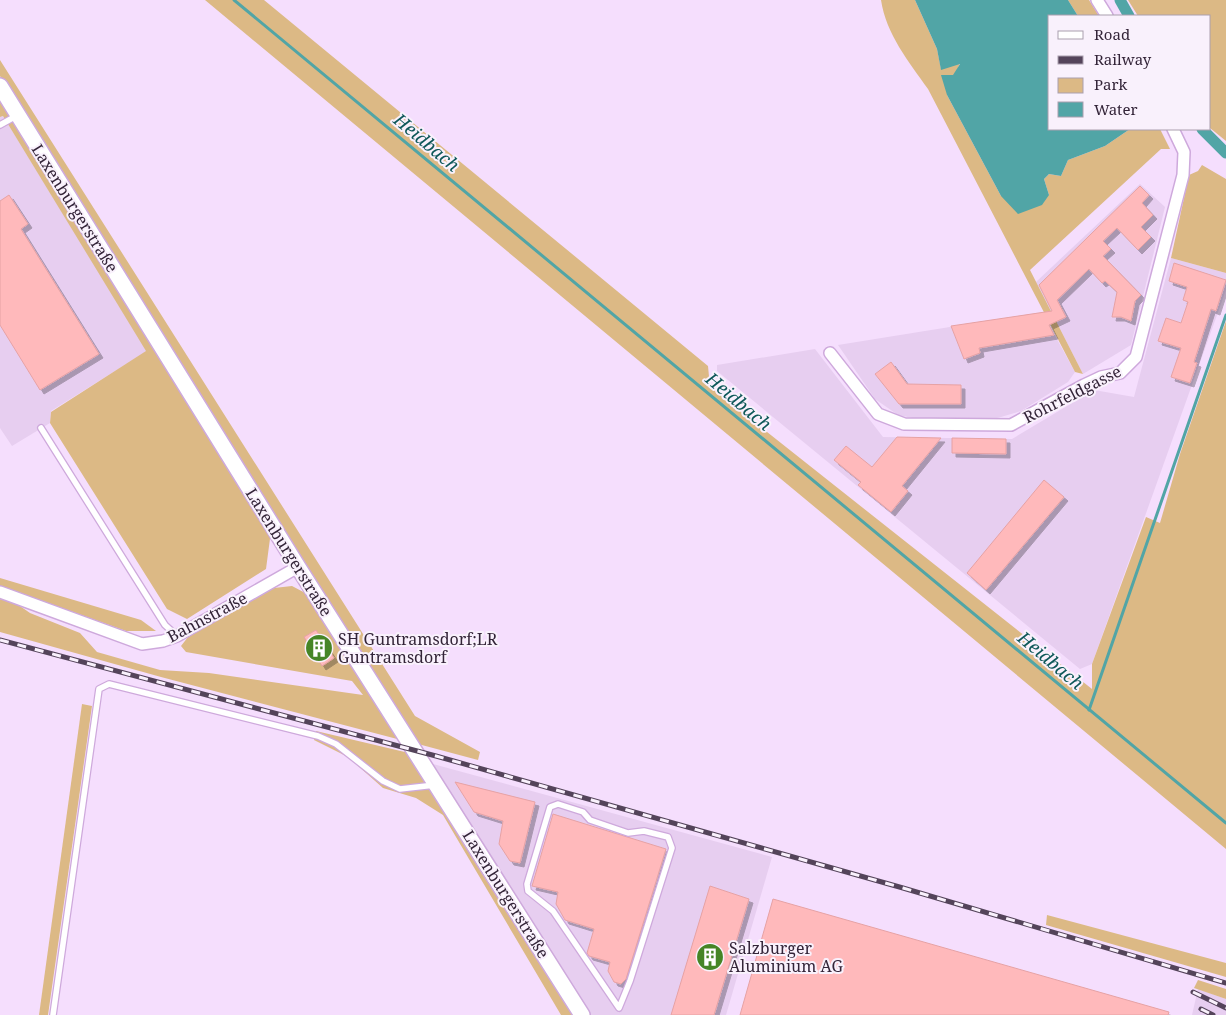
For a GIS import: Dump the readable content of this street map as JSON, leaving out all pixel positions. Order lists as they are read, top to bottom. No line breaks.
{"streets":{"street":["Laxenburgerstraße","Rohrfeldgasse","Bahnstraße"]},"crossings":[["Laxenburgerstraße","Bahnstraße"]],"water":["Heidbach"],"places":{"building":["SH Guntramsdorf;LR Guntramsdorf","Salzburger Aluminium AG"]},"legend":["Road","Railway","Park","Water"]}
